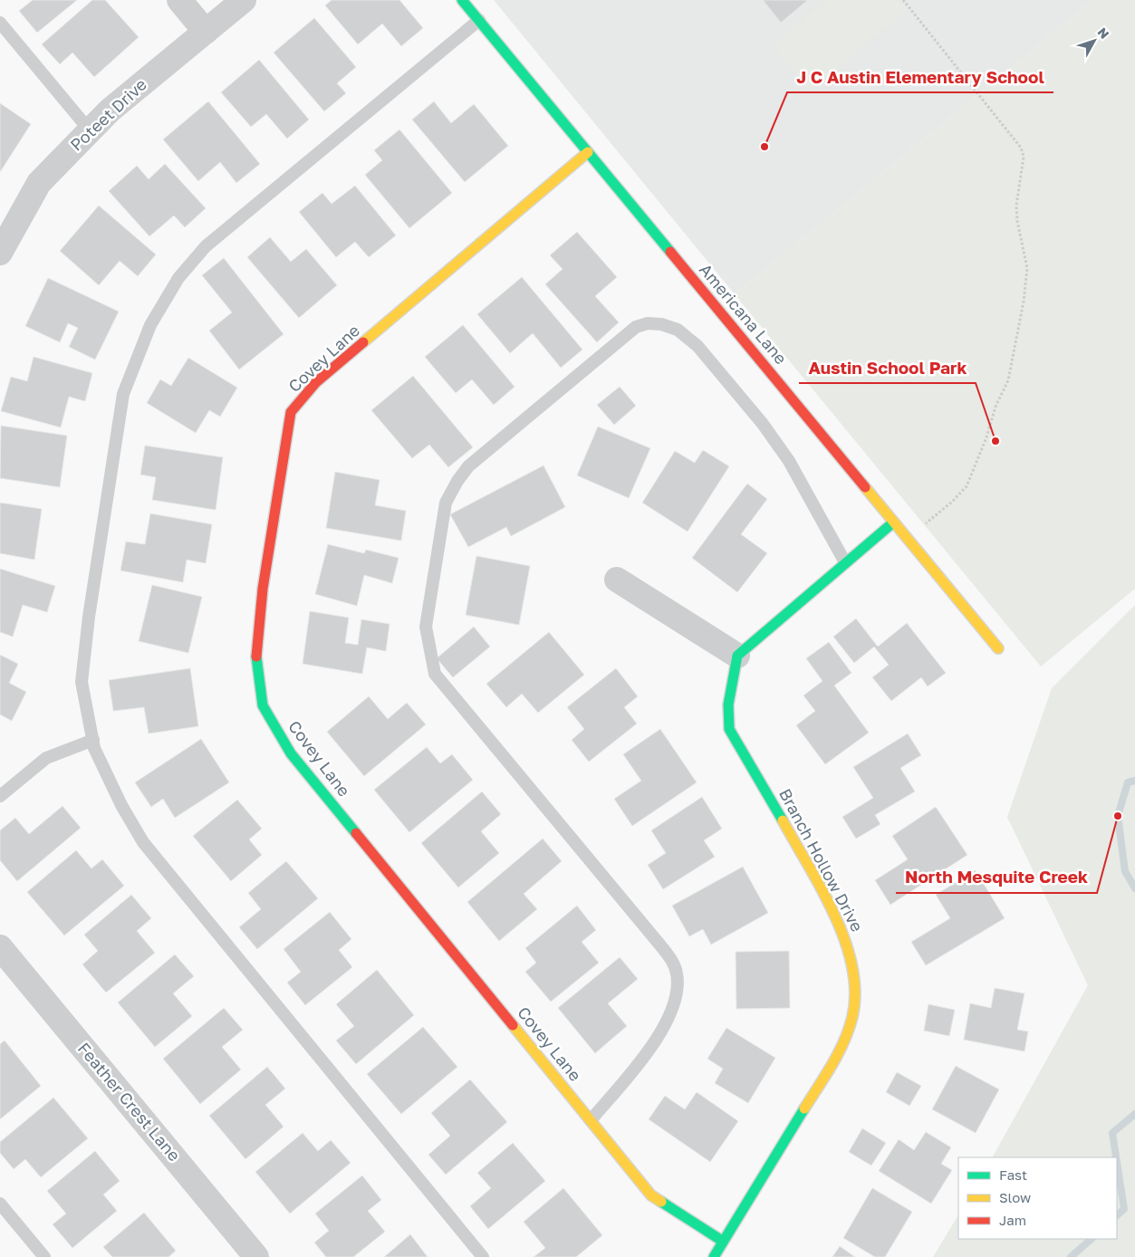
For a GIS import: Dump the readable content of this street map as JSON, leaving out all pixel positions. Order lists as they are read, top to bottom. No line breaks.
{"streets":{"street":["Poteet Drive","Americana Lane","Covey Lane","Branch Hollow Drive","Feather Crest Lane"]},"crossings":[["Americana Lane","Covey Lane"],["Covey Lane","Branch Hollow Drive"]],"places":["J C Austin Elementary School","Austin School Park","North Mesquite Creek"],"legend":["Fast","Slow","Jam"],"north":"top right"}
